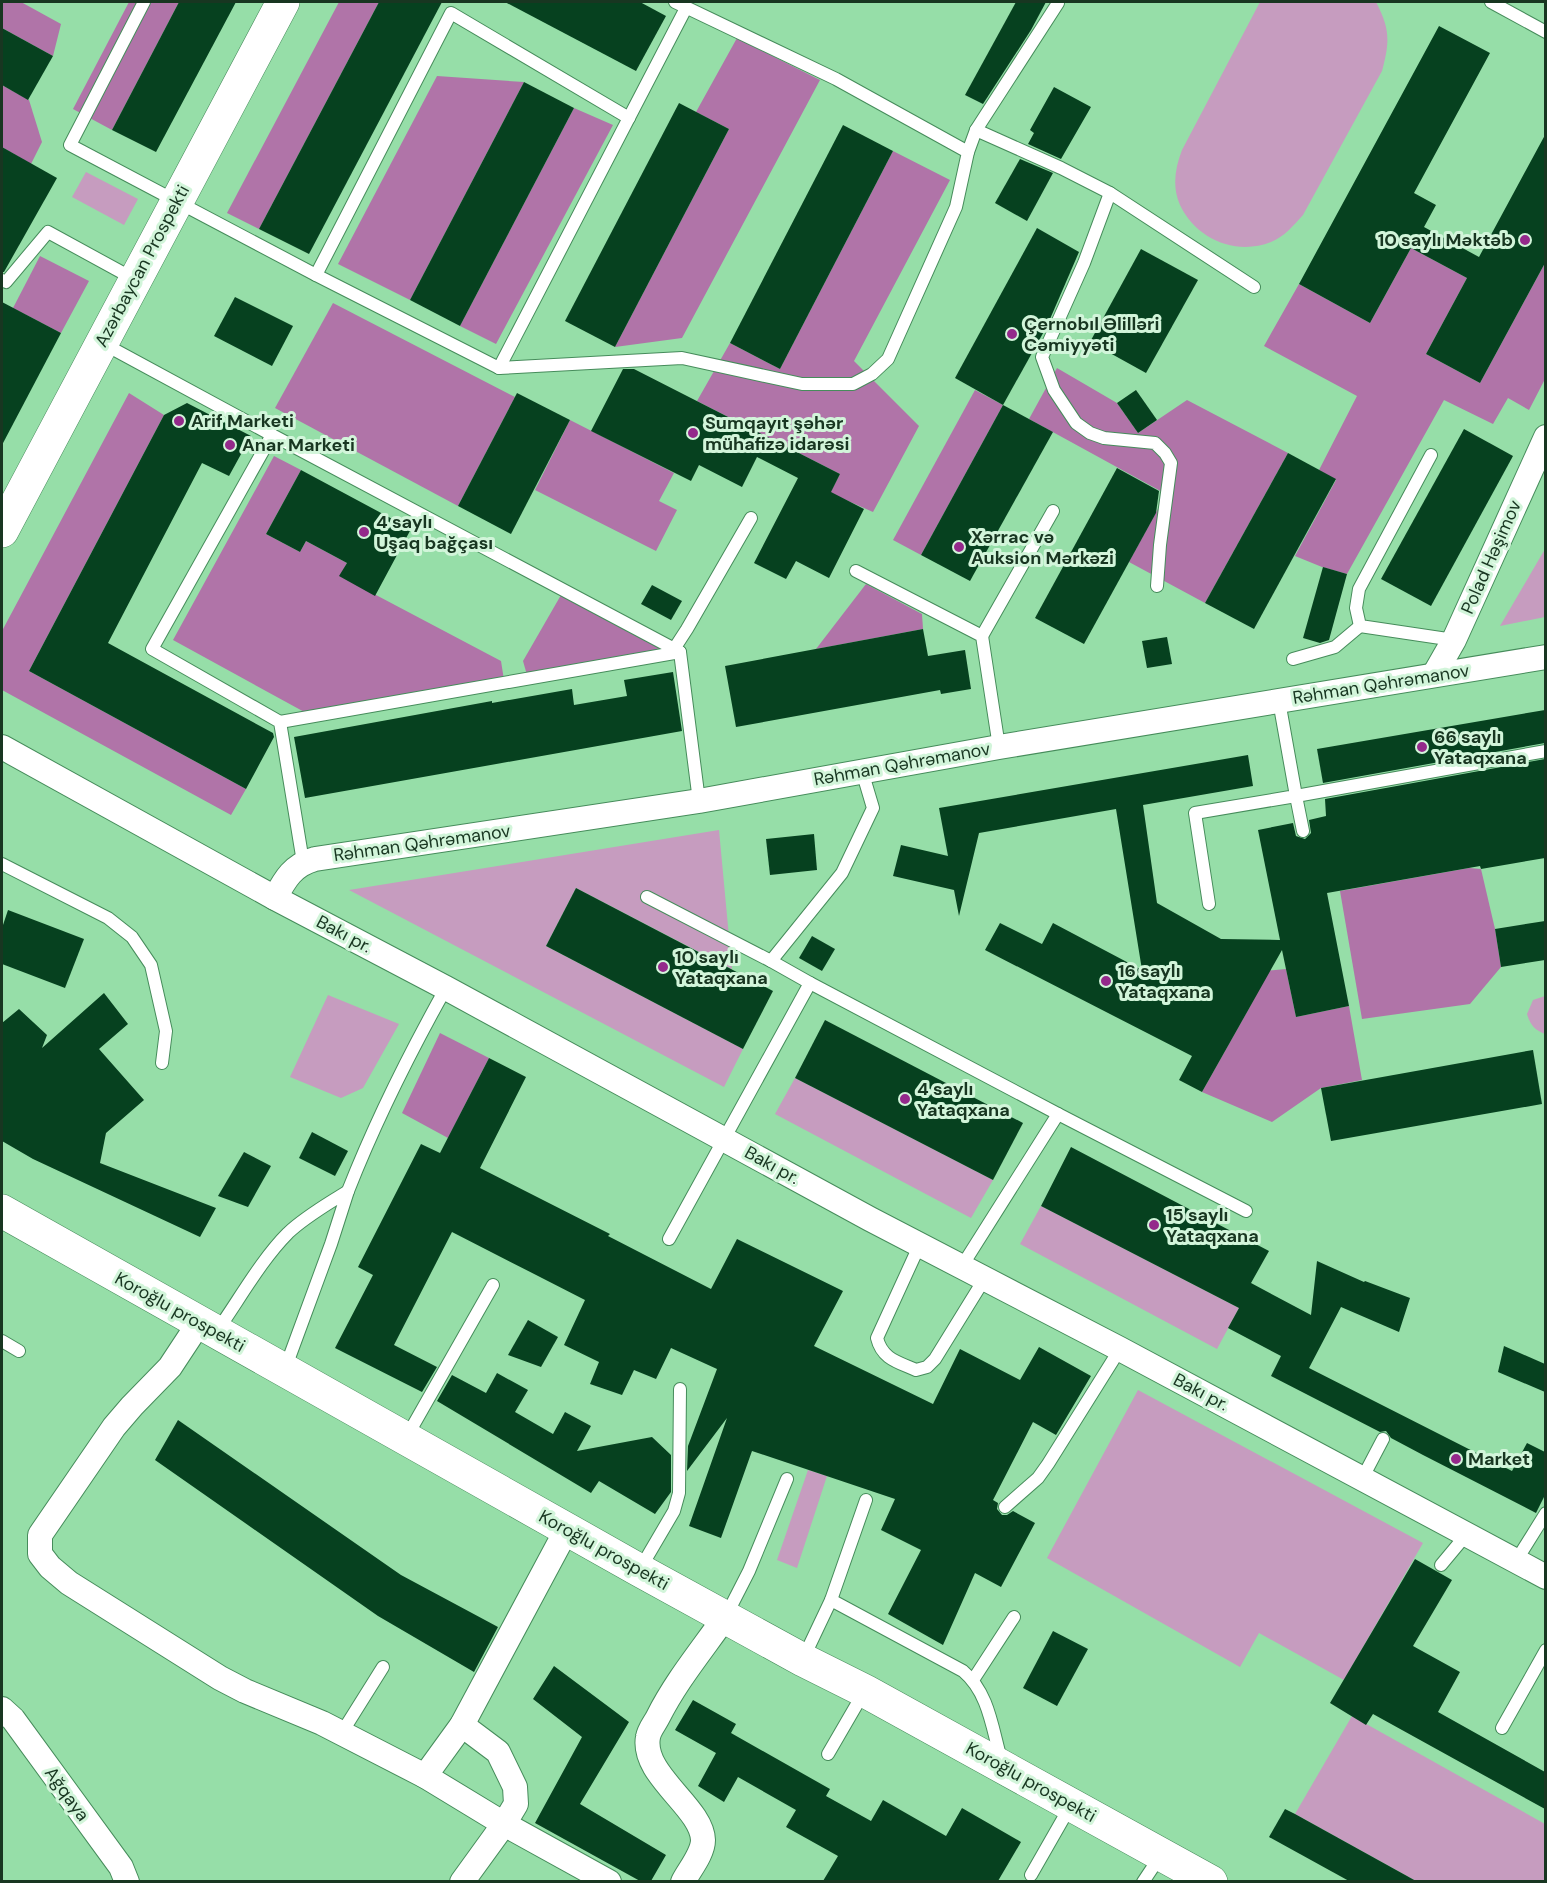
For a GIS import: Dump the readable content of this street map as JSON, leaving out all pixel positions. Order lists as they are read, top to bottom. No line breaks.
{"streets":{"street":["Azərbaycan Prospekti","Polad Həşimov","Rəhman Qəhrəmanov","Bakı pr.","Koroğlu prospekti","Ağqaya"]},"crossings":[["Polad Həşimov","Rəhman Qəhrəmanov"]],"places":["10 saylı Məktəb","Çernobıl Əlilləri Cəmiyyəti","Arif Marketi","Sumqayıt şəhər mühafizə idarəsi","Anar Marketi","4 saylı Uşaq bağçası","Xərrac və Auksion Mərkəzi","66 saylı Yataqxana","10 saylı Yataqxana","16 saylı Yataqxana","4 saylı Yataqxana","15 saylı Yataqxana","Market"]}
